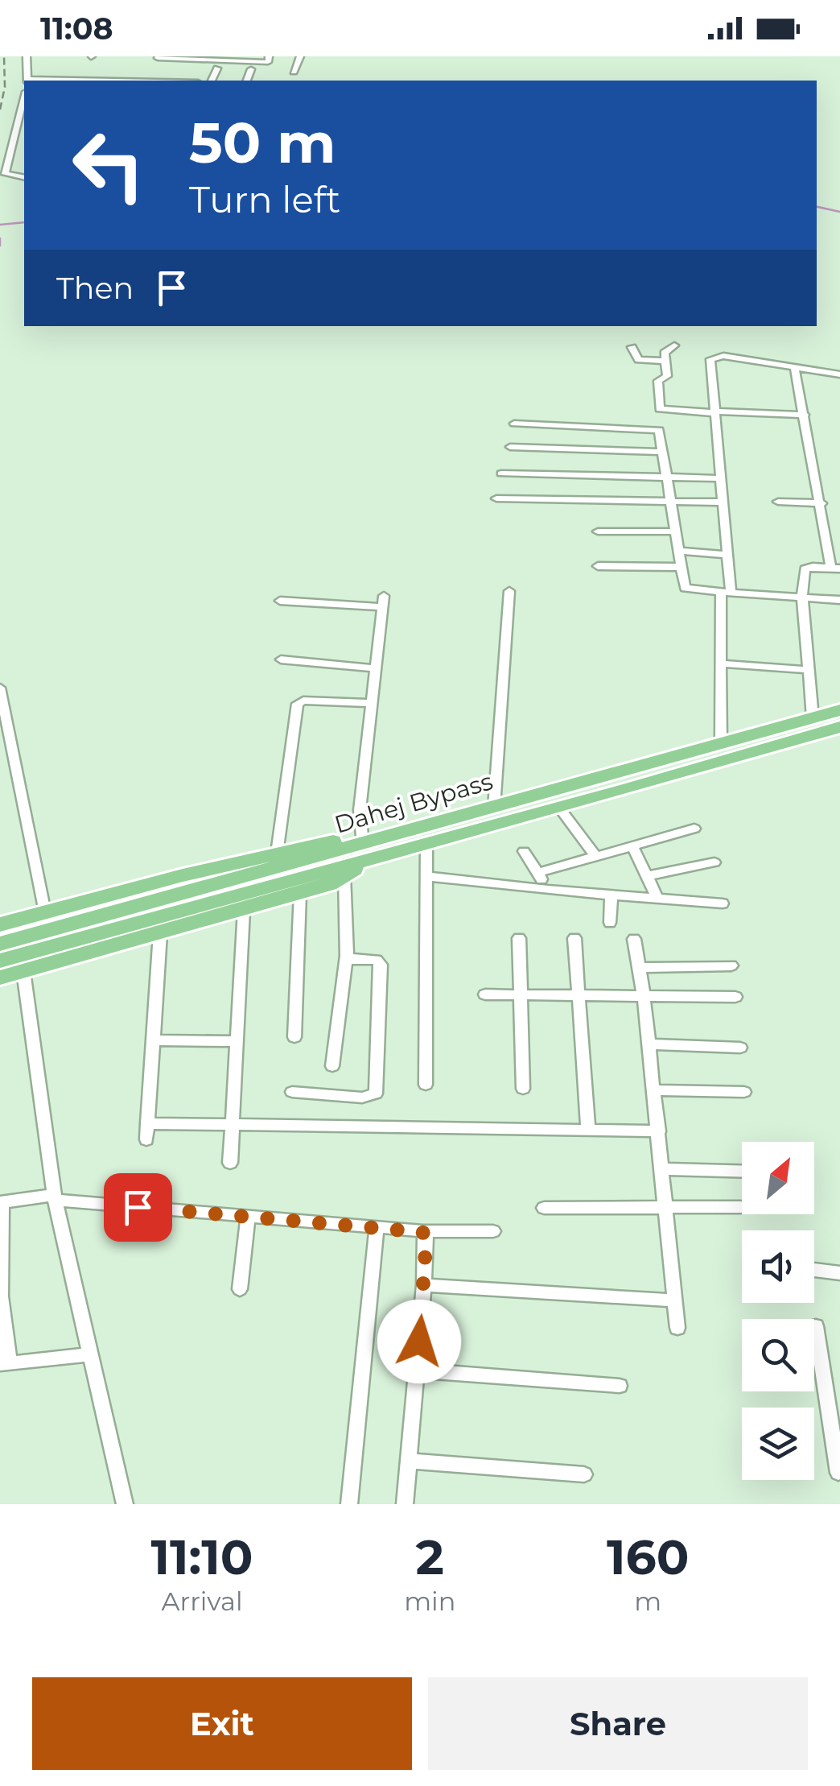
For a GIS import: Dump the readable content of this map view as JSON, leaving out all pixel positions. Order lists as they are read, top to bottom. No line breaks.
{"streets":{"highway":["Dahej Bypass"]},"north":"top right","page":{"status":"11:08","turn":["50 m","Turn left"],"then":"Then","eta":["11:10","Arrival","2","min","160","m"],"buttons":["Exit","Share"]}}
